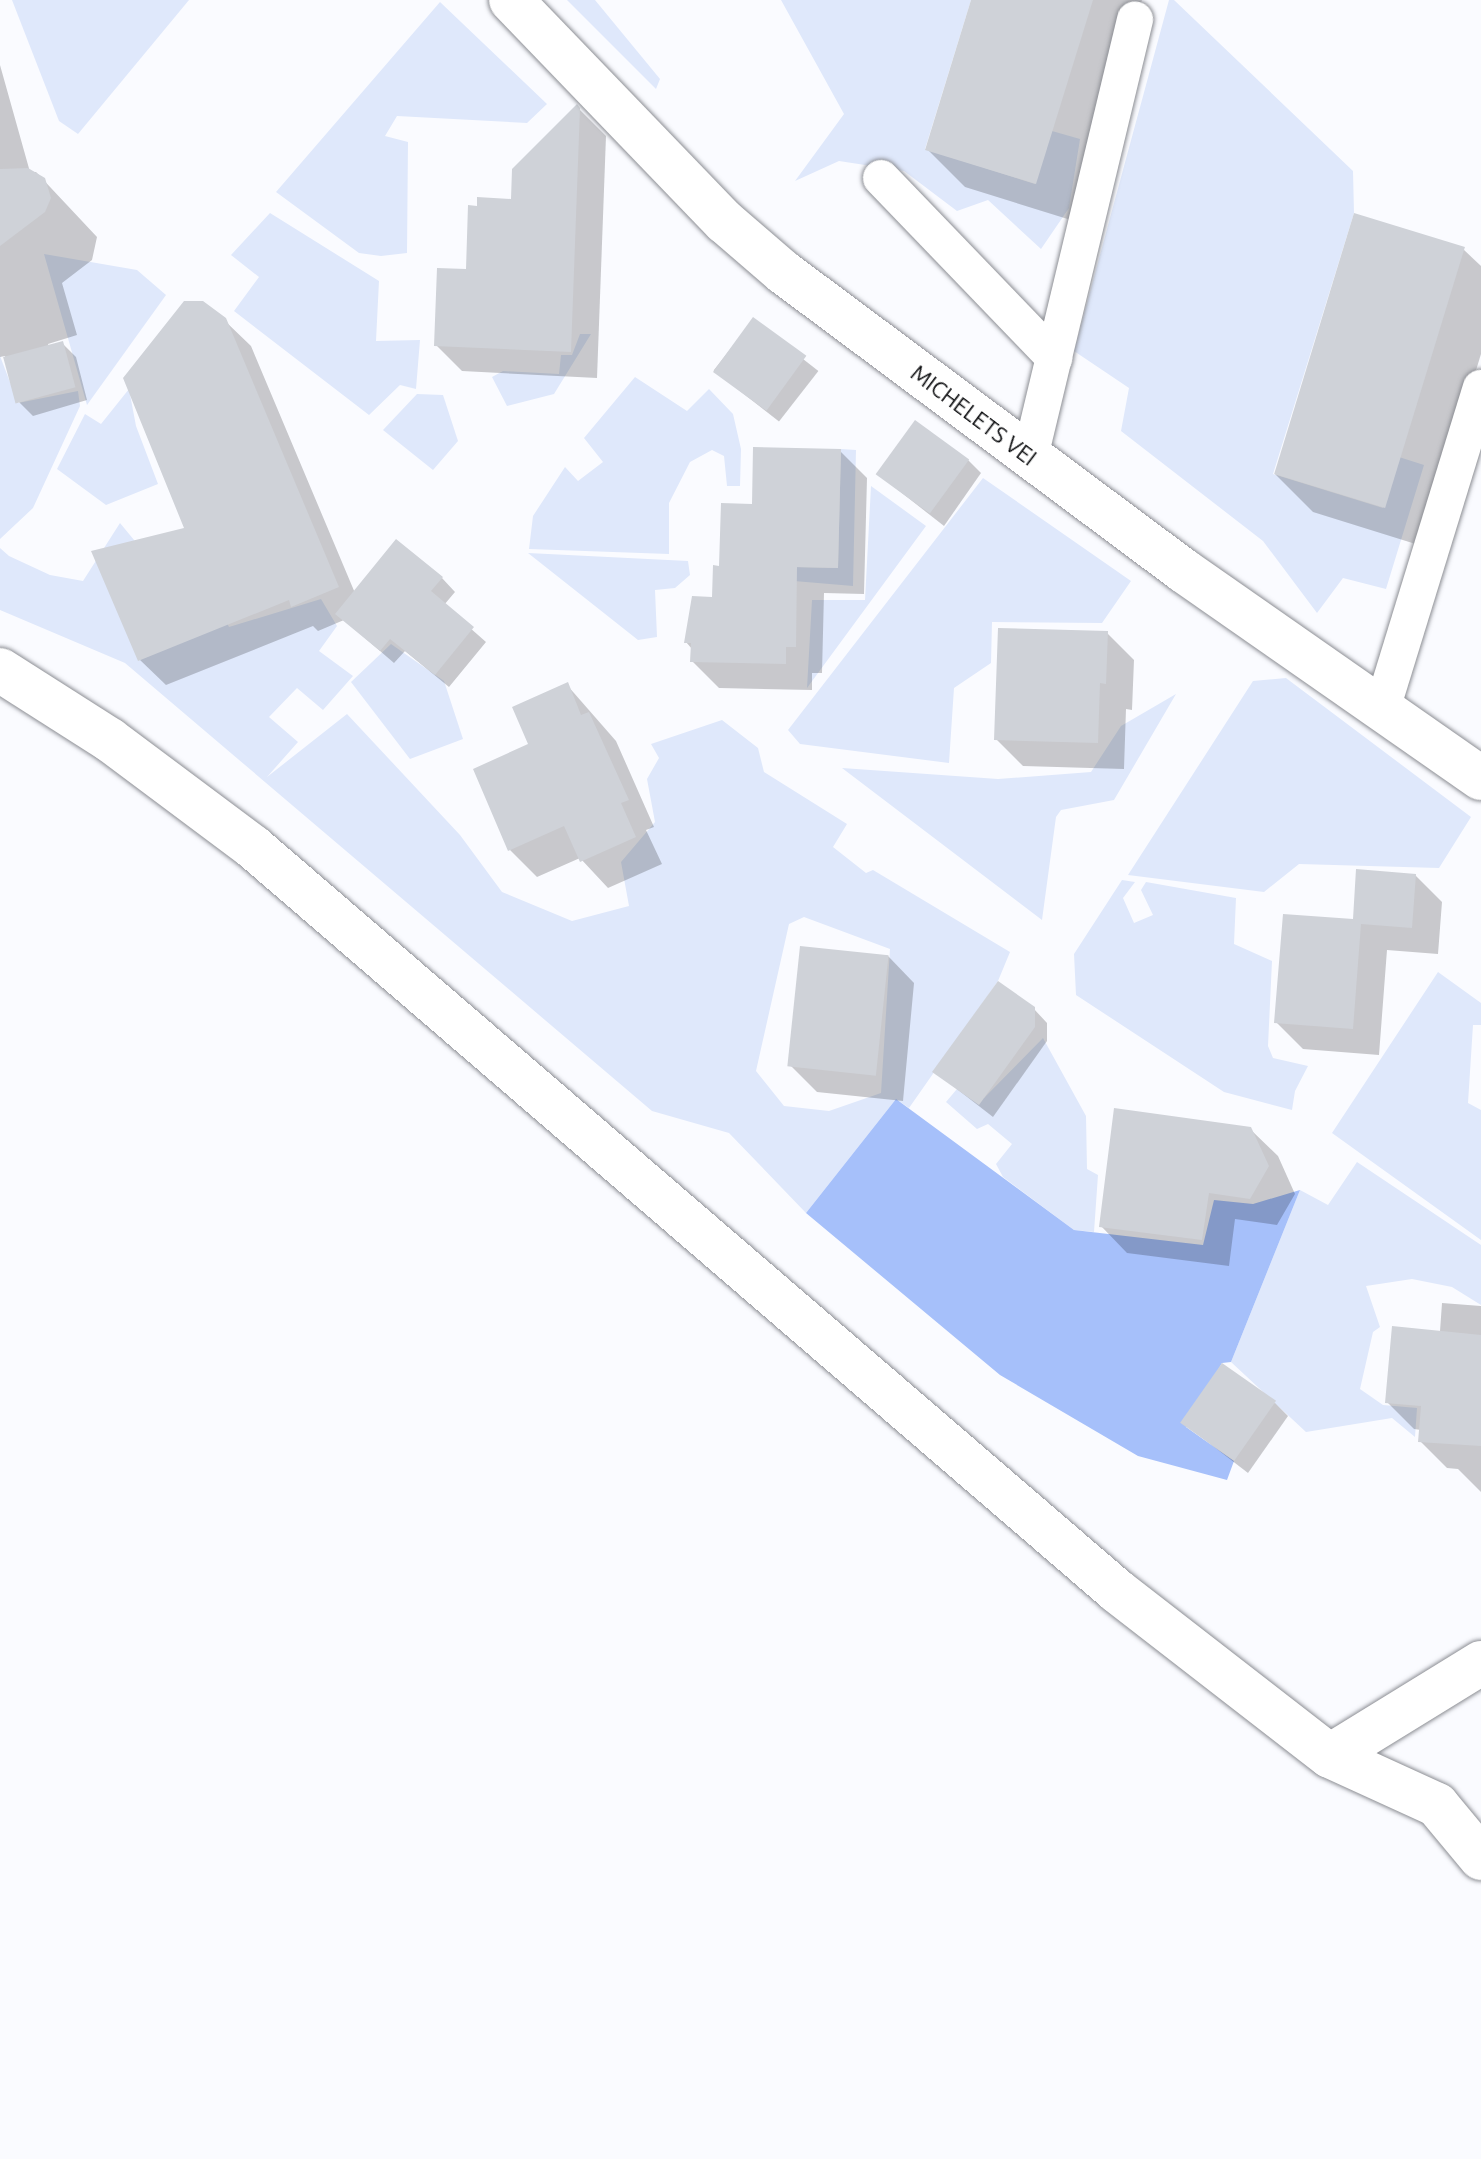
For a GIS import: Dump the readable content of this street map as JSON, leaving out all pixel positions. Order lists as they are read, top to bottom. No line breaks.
{"streets":{"street":["MICHELETS VEI"]}}
